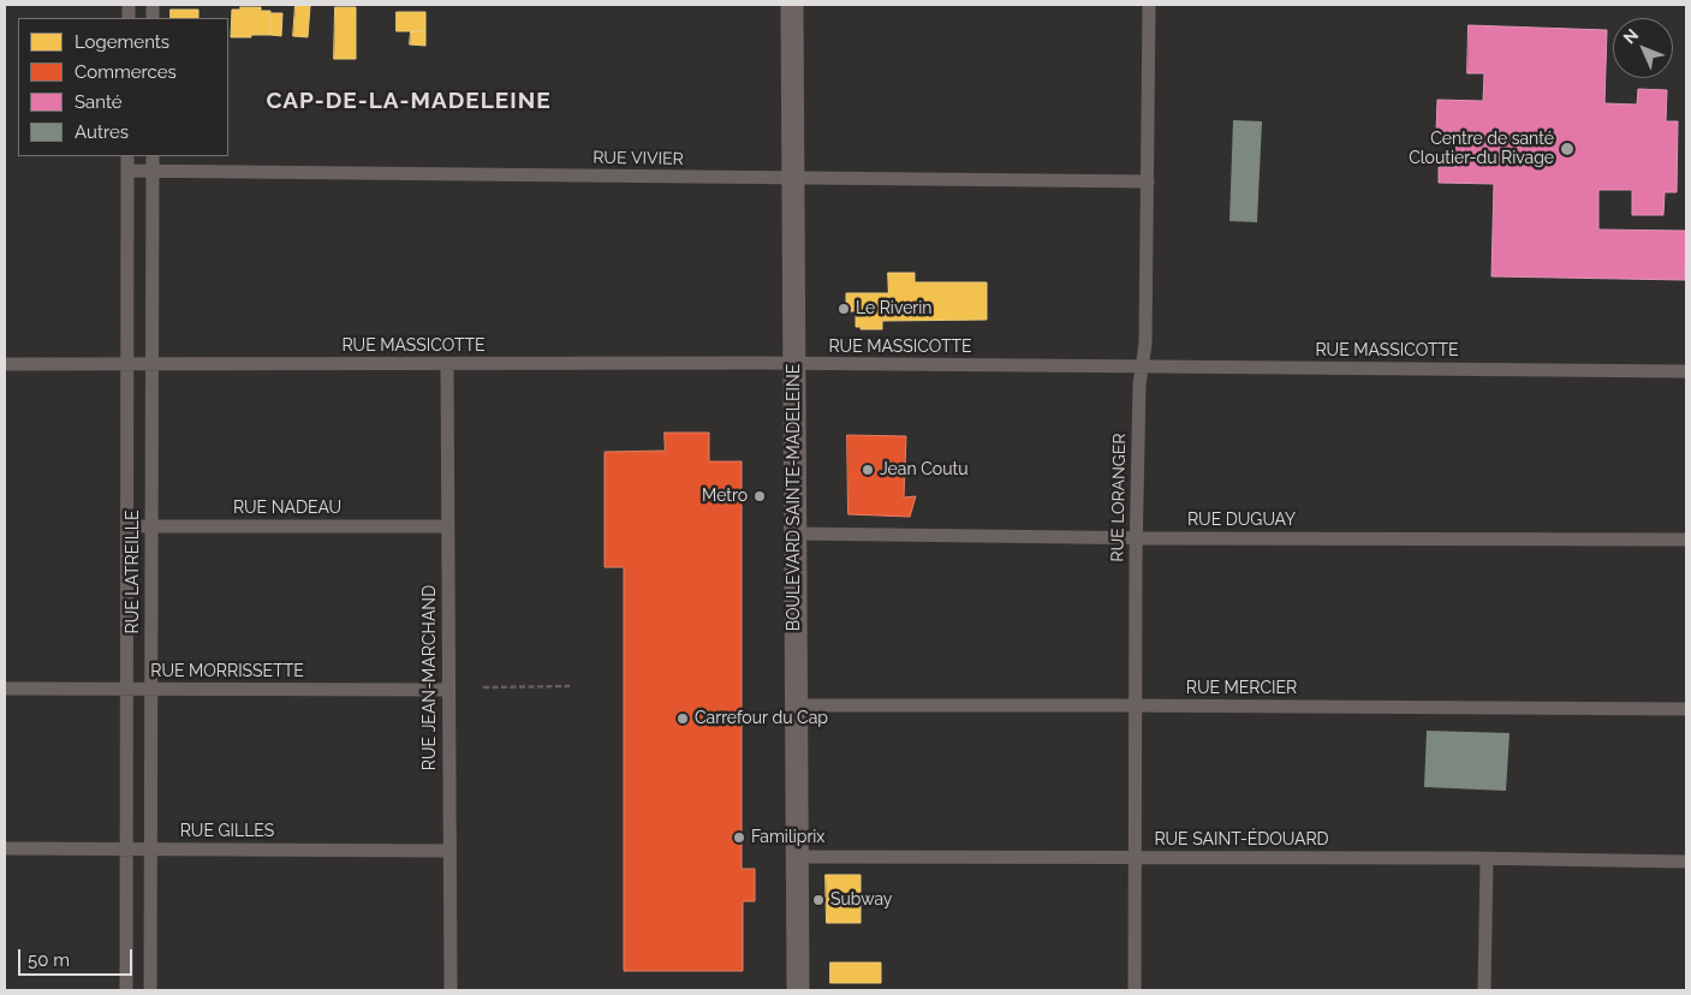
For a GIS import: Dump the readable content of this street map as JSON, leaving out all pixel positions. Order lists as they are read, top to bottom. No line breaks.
{"streets":{"main road":["BOULEVARD SAINTE-MADELEINE"],"street":["RUE VIVIER","RUE MASSICOTTE","RUE LORANGER","RUE NADEAU","RUE DUGUAY","RUE LATREILLE","RUE MORRISSETTE","RUE JEAN-MARCHAND","RUE MERCIER","RUE GILLES","RUE SAINT-ÉDOUARD"]},"crossings":[["RUE VIVIER","BOULEVARD SAINTE-MADELEINE"],["RUE VIVIER","RUE LORANGER"],["RUE VIVIER","RUE LATREILLE"],["RUE MASSICOTTE","BOULEVARD SAINTE-MADELEINE"],["RUE MASSICOTTE","RUE LORANGER"],["RUE MASSICOTTE","RUE LATREILLE"],["RUE MASSICOTTE","RUE JEAN-MARCHAND"],["BOULEVARD SAINTE-MADELEINE","RUE DUGUAY"],["BOULEVARD SAINTE-MADELEINE","RUE MERCIER"],["BOULEVARD SAINTE-MADELEINE","RUE SAINT-ÉDOUARD"],["RUE LORANGER","RUE DUGUAY"],["RUE LORANGER","RUE MERCIER"],["RUE LORANGER","RUE SAINT-ÉDOUARD"],["RUE NADEAU","RUE LATREILLE"],["RUE NADEAU","RUE JEAN-MARCHAND"],["RUE LATREILLE","RUE MORRISSETTE"],["RUE LATREILLE","RUE GILLES"],["RUE MORRISSETTE","RUE JEAN-MARCHAND"],["RUE JEAN-MARCHAND","RUE GILLES"]],"districts":["CAP-DE-LA-MADELEINE"],"places":["Centre de santé Cloutier-du Rivage","Le Riverin","Jean Coutu","Metro","Carrefour du Cap","Familiprix","Subway"],"legend":["Logements","Commerces","Santé","Autres"],"scale_bar":"50 m","north":"top left"}
